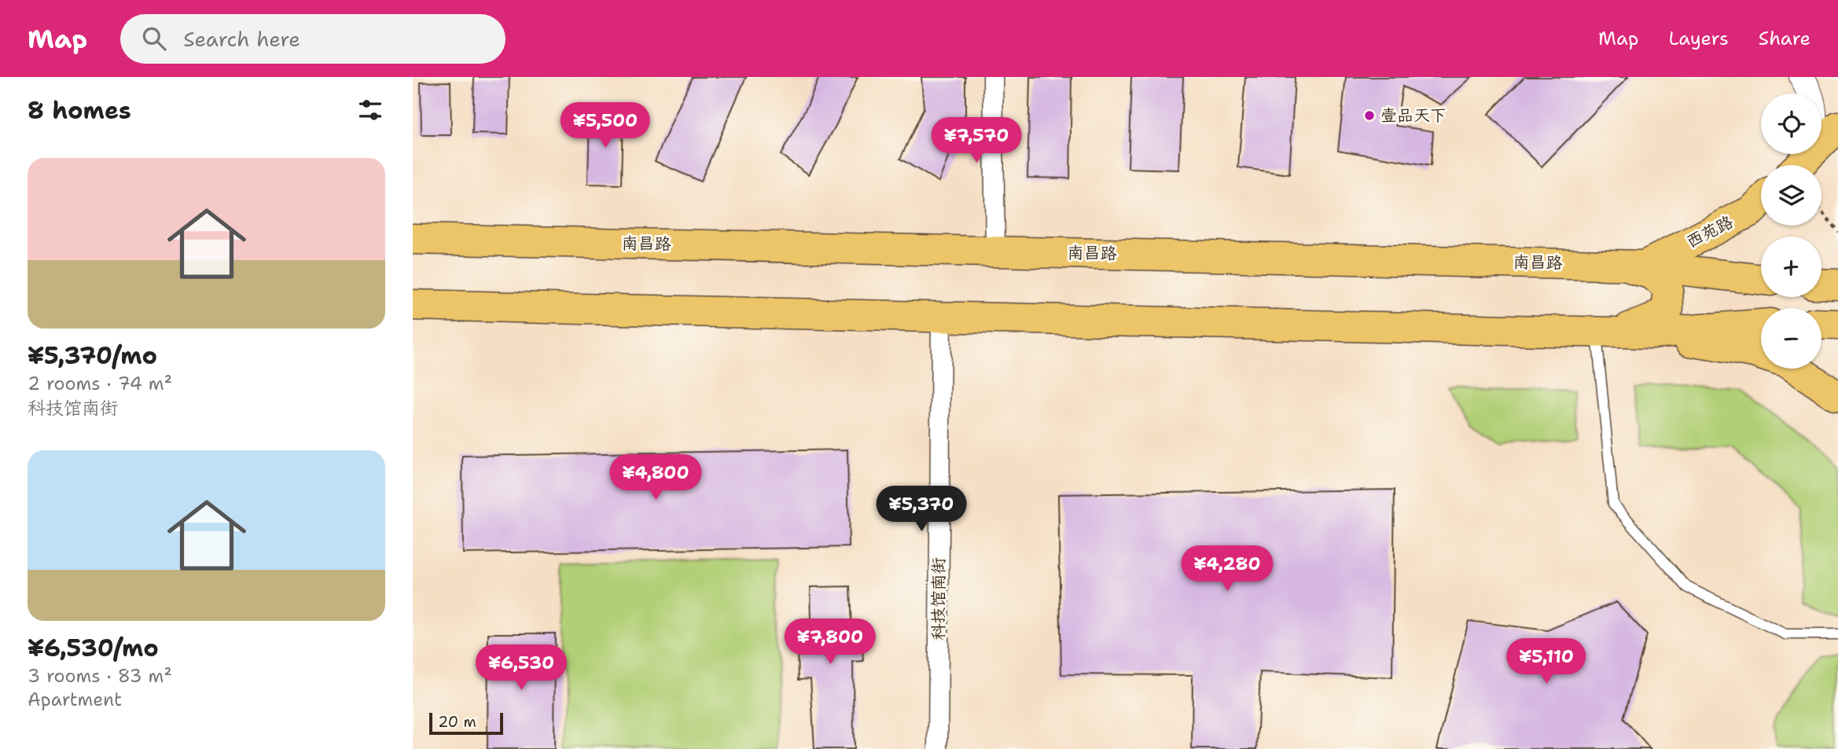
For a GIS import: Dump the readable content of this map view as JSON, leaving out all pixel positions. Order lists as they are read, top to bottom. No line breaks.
{"streets":{"main road":["西苑路","南昌路"],"street":["科技馆南街"]},"crossings":[["西苑路","南昌路"]],"places":["壹品天下"],"scale_bar":"20 m","page":{"header":"Map","search":"Search here","nav":["Map","Layers","Share"],"heading":"8 homes","map_buttons":["+","−"],"price":["¥5,500","¥7,570","¥4,800","¥5,370","¥4,280","¥7,800","¥5,110","¥6,530"],"list":[{"name":"¥5,370/mo","note":"2 rooms · 74 m² · 科技馆南街"},{"name":"¥6,530/mo","note":"3 rooms · 83 m² · Apartment"}],"scale":"20 m"}}
